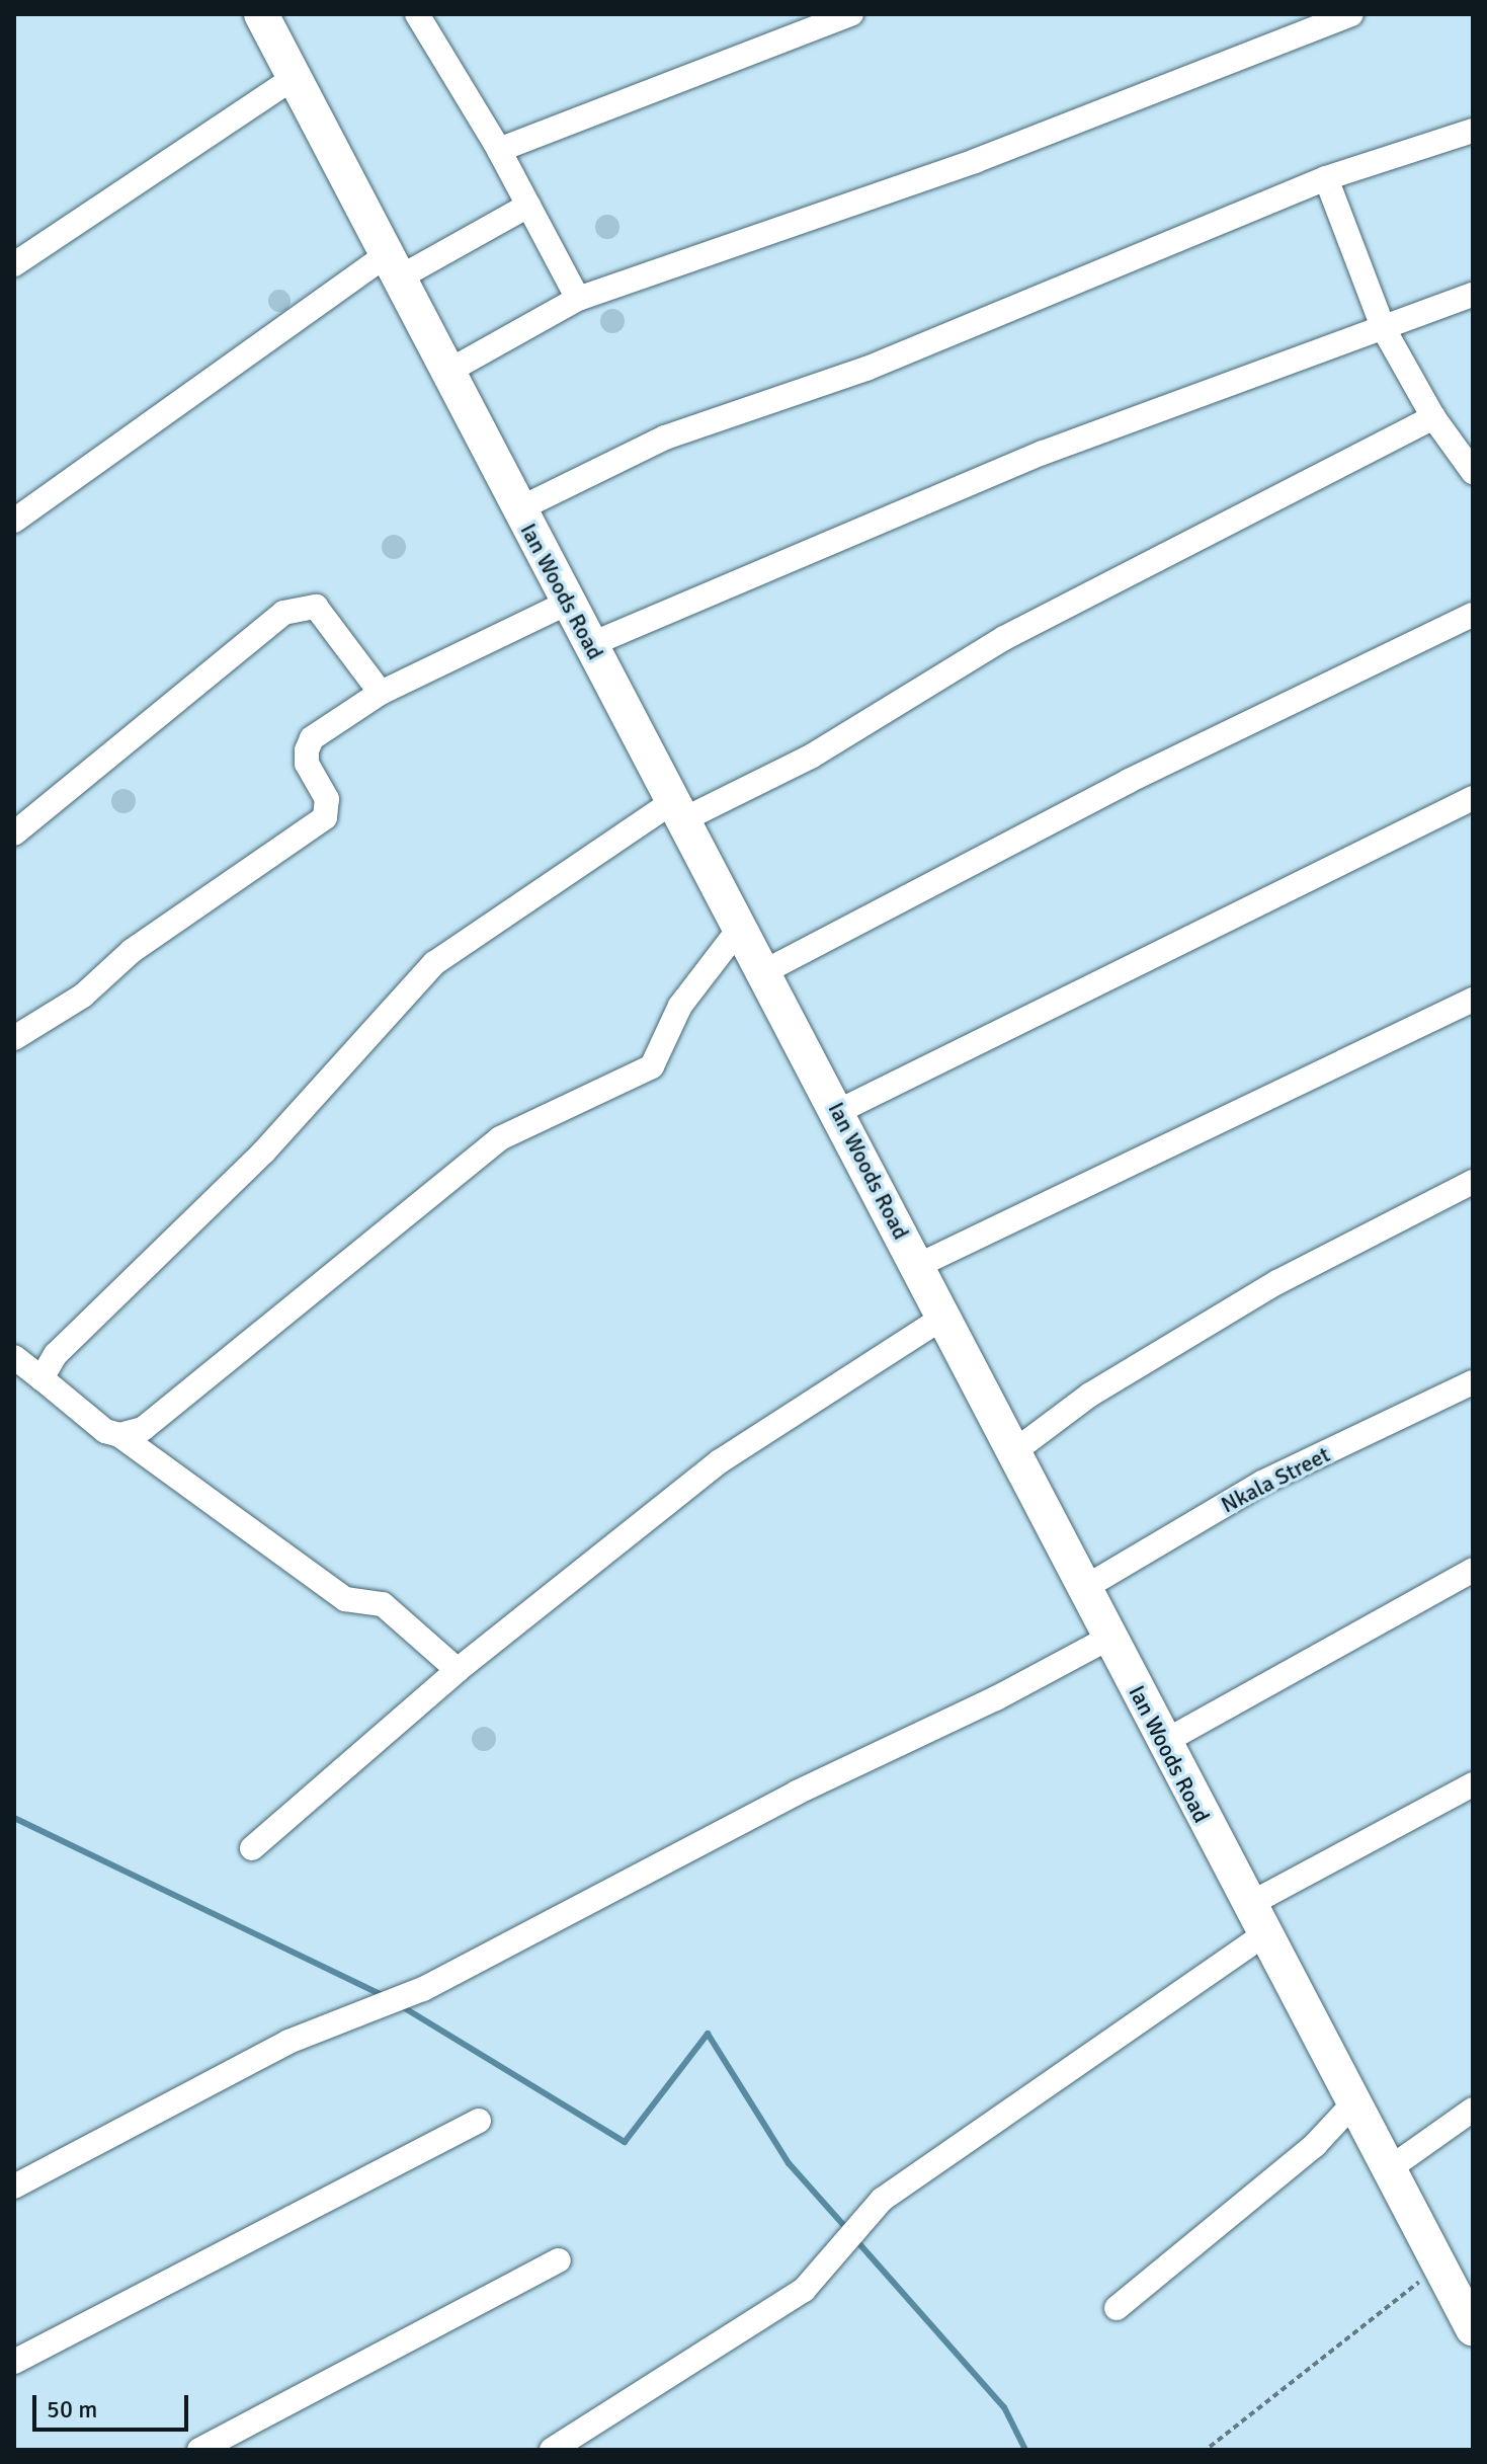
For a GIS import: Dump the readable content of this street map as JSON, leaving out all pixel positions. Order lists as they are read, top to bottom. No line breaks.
{"streets":{"street":["Ian Woods Road","Nkala Street"]},"crossings":[["Ian Woods Road","Nkala Street"]],"scale_bar":"50 m"}
